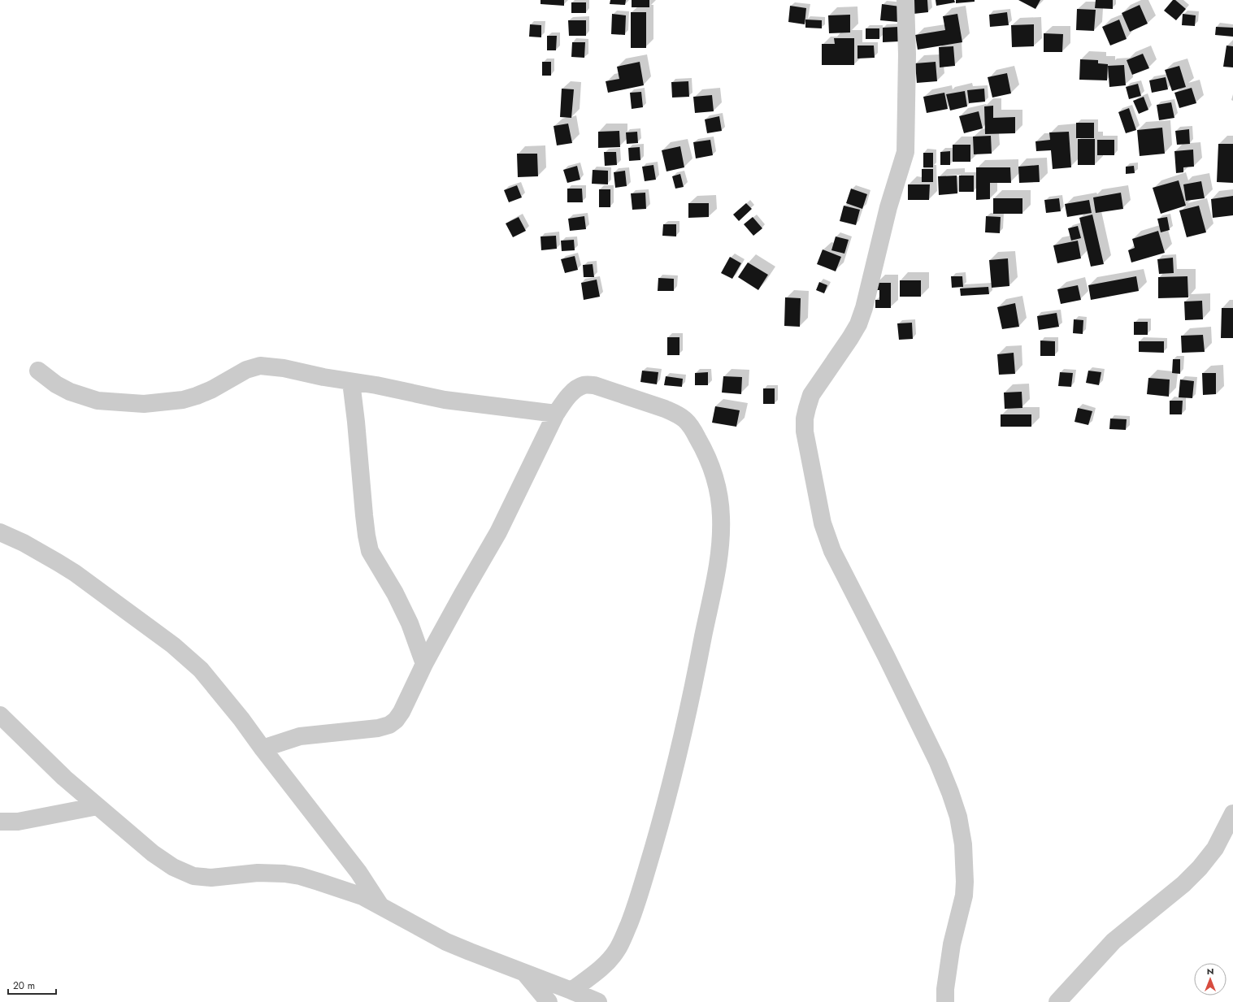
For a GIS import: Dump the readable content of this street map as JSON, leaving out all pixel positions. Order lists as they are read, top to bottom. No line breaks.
{"scale_bar":"20 m","north":"top"}
